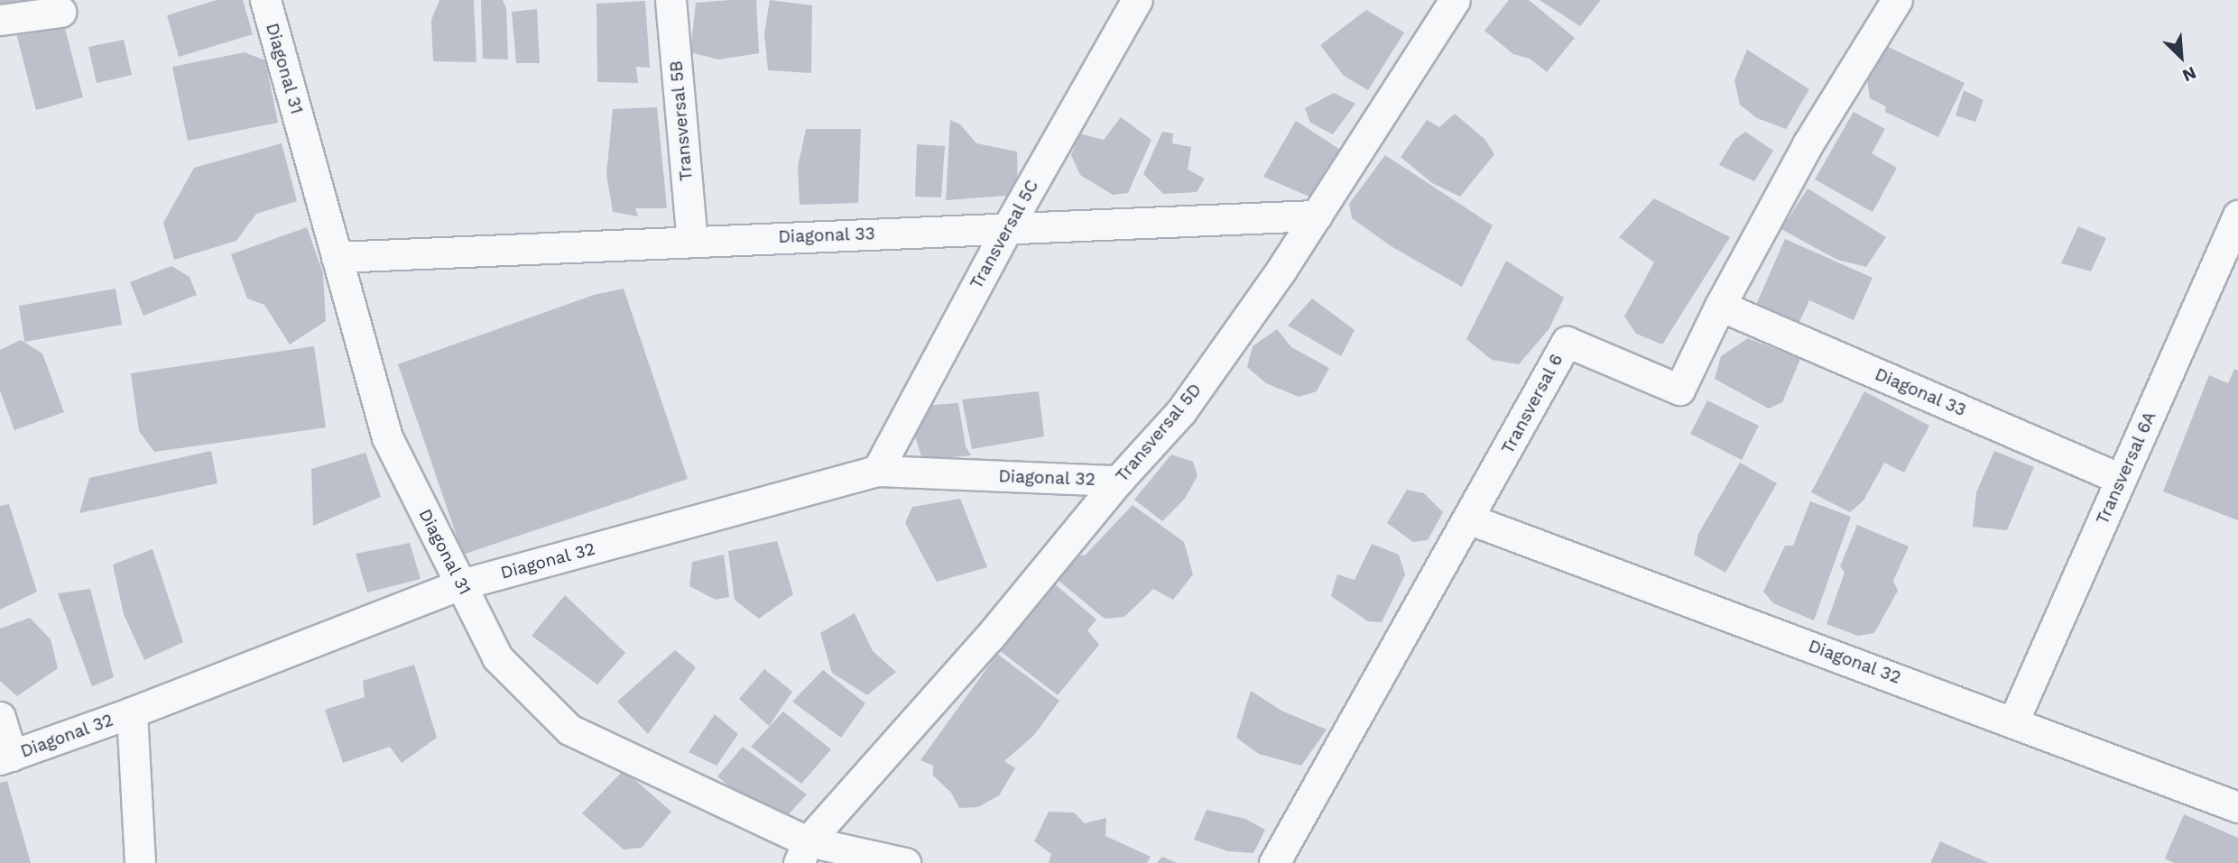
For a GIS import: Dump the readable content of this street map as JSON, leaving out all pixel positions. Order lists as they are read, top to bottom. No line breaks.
{"streets":{"street":["Diagonal 31","Transversal 5B","Transversal 5C","Diagonal 33","Transversal 6","Transversal 5D","Transversal 6A","Diagonal 32"]},"crossings":[["Diagonal 31","Diagonal 33"],["Diagonal 31","Transversal 5D"],["Diagonal 31","Diagonal 32"],["Transversal 5B","Diagonal 33"],["Transversal 5C","Diagonal 33"],["Transversal 5C","Diagonal 32"],["Diagonal 33","Transversal 6"],["Diagonal 33","Transversal 5D"],["Diagonal 33","Transversal 6A"],["Transversal 6","Diagonal 32"],["Transversal 5D","Diagonal 32"],["Transversal 6A","Diagonal 32"]],"north":"bottom right"}
